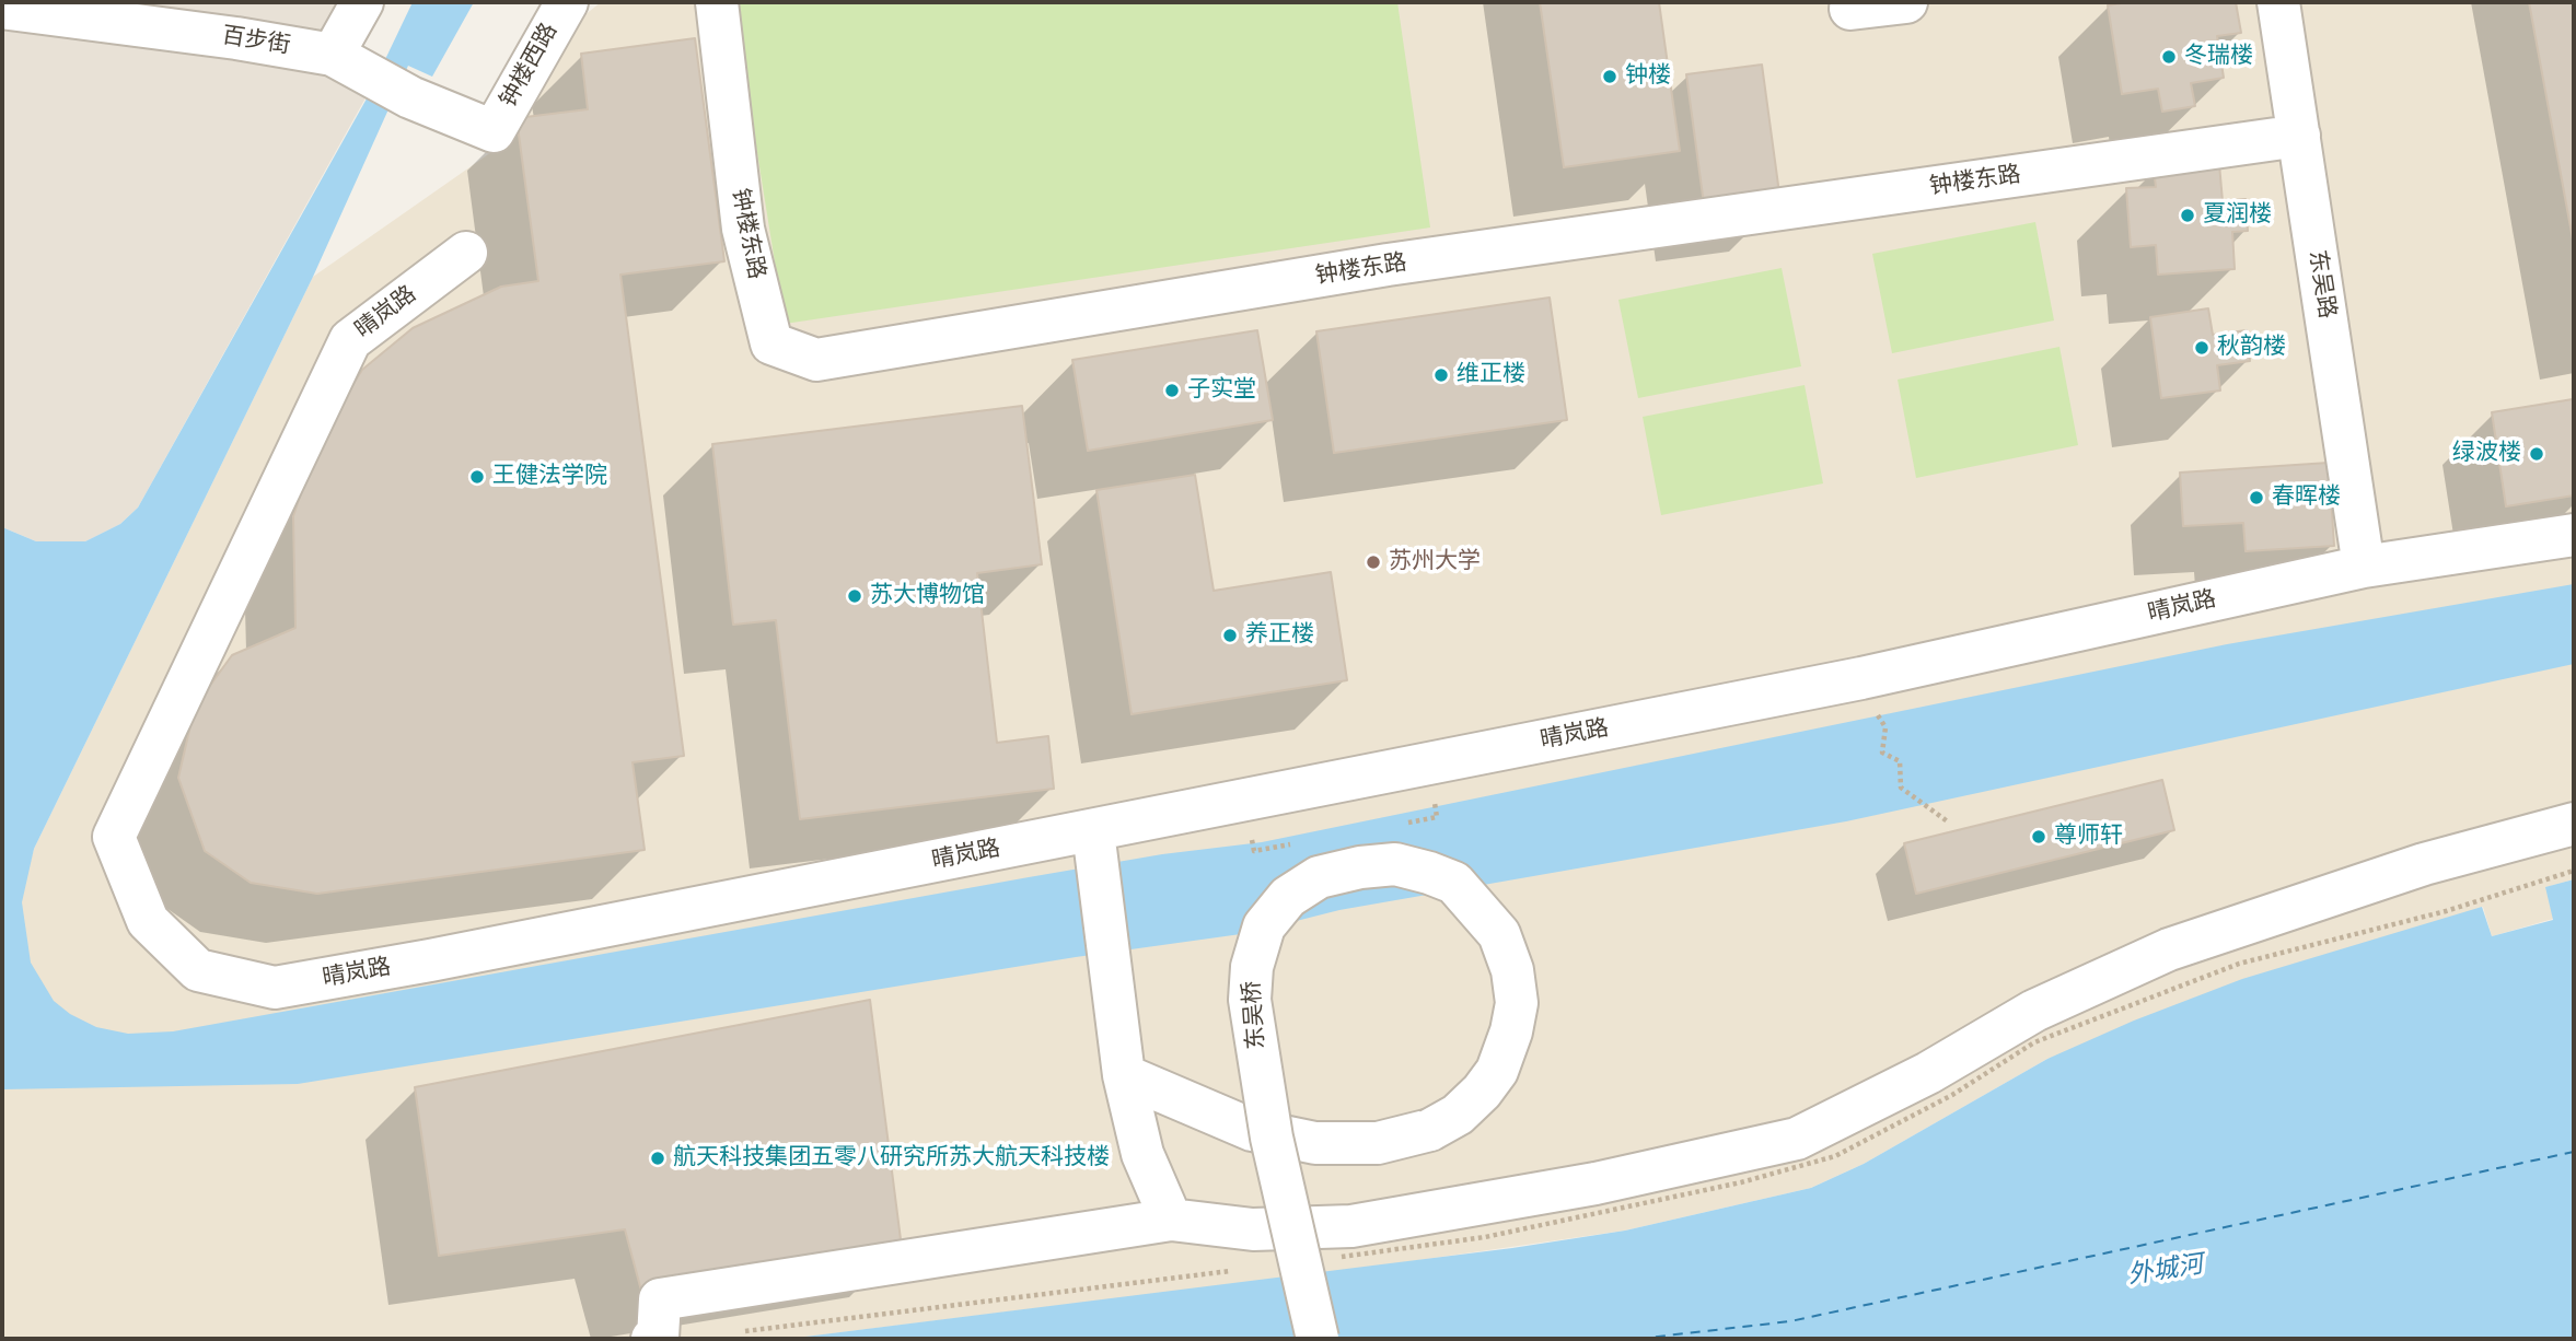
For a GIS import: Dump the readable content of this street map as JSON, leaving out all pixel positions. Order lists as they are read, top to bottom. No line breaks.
{"streets":{"street":["百步街","钟楼西路","钟楼东路","东吴路","晴岚路","东吴桥"]},"crossings":[["百步街","钟楼西路"],["钟楼东路","东吴路"],["东吴路","晴岚路"]],"water":["外城河"],"places":["冬瑞楼","钟楼","夏润楼","秋韵楼","维正楼","子实堂","绿波楼","王健法学院","春晖楼","苏州大学","苏大博物馆","养正楼","尊师轩","航天科技集团五零八研究所苏大航天科技楼"]}
